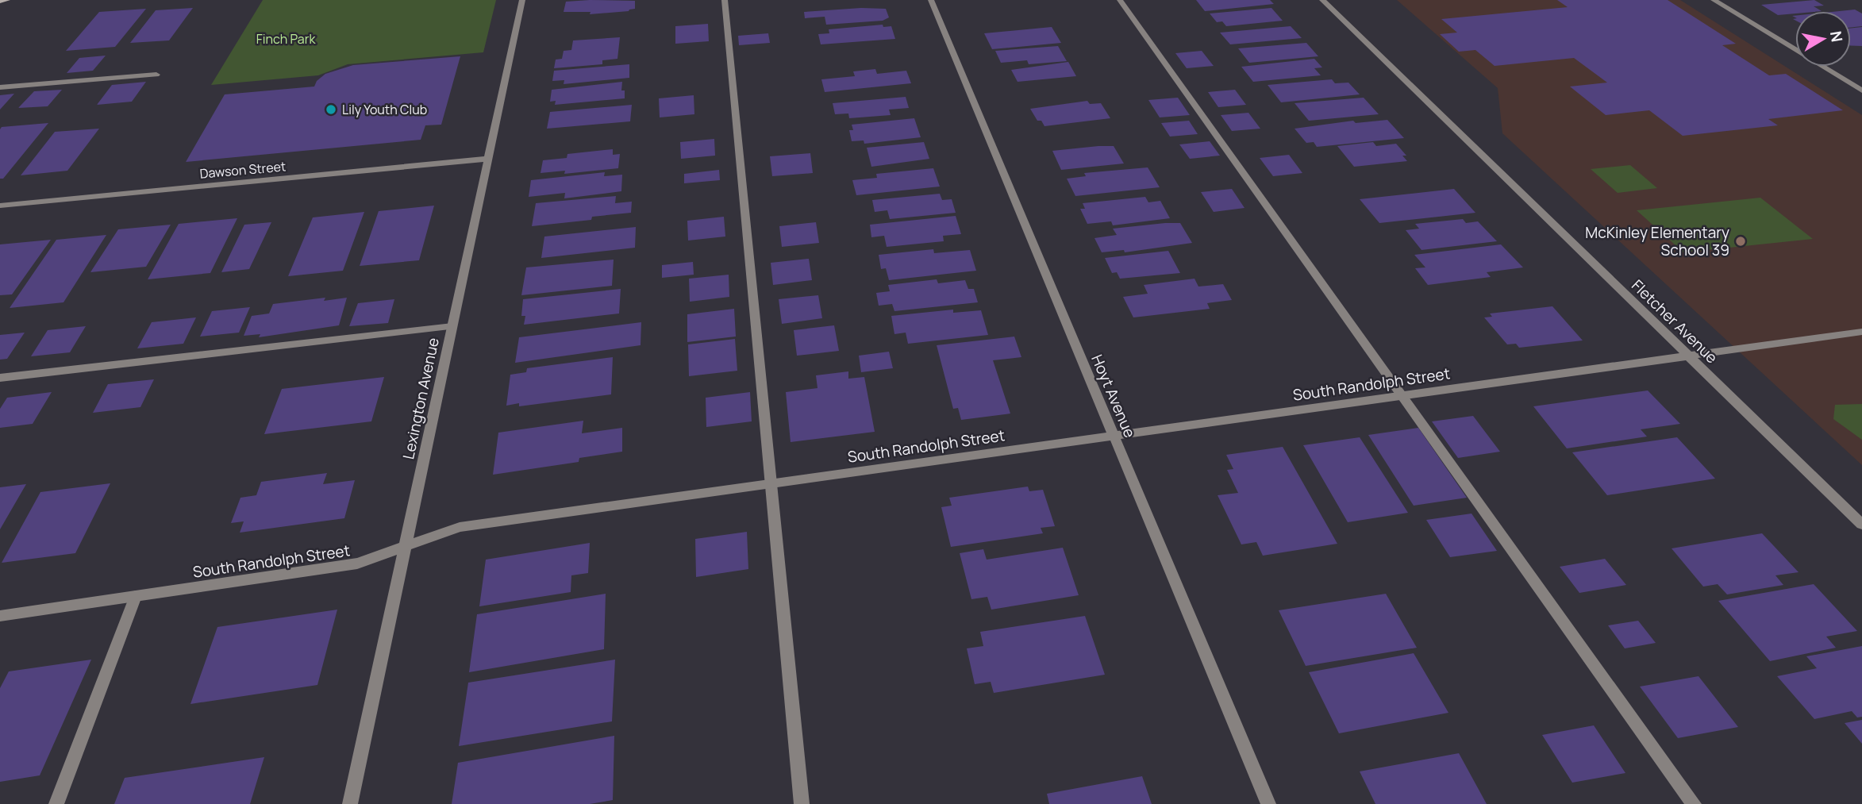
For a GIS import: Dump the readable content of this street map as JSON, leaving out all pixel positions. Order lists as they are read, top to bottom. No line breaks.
{"streets":{"street":["Dawson Street","Fletcher Avenue","South Randolph Street","Hoyt Avenue","Lexington Avenue"]},"crossings":[["Dawson Street","Lexington Avenue"],["Fletcher Avenue","South Randolph Street"],["South Randolph Street","Hoyt Avenue"],["South Randolph Street","Lexington Avenue"]],"parks":["Finch Park"],"places":["Lily Youth Club","McKinley Elementary School 39"],"north":"right"}
